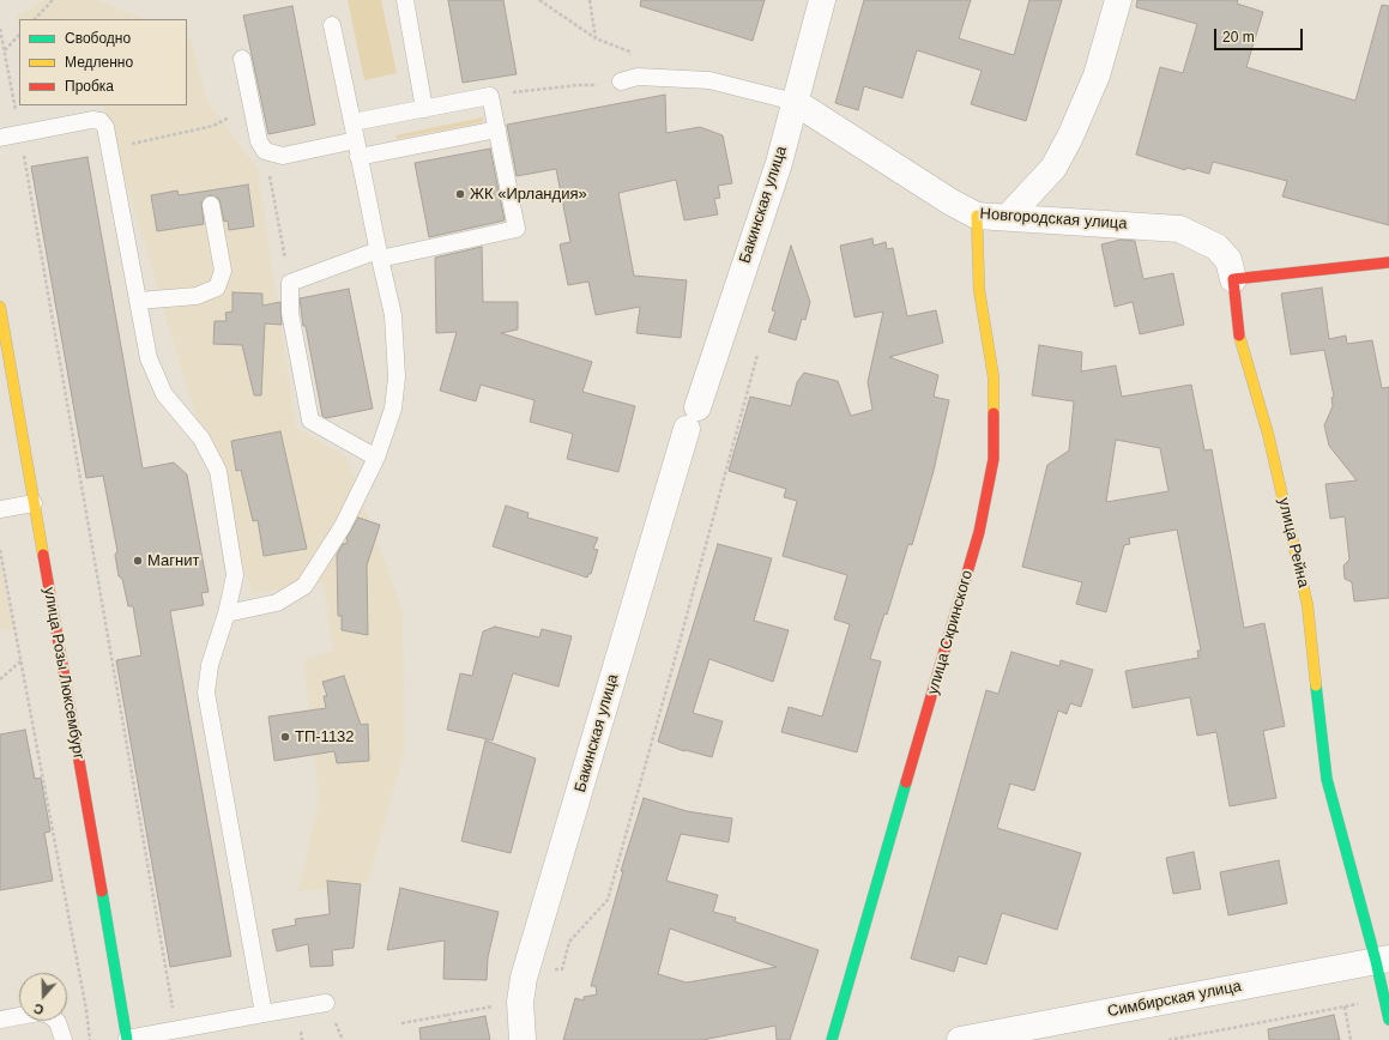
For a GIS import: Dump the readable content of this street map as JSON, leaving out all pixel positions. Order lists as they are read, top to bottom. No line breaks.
{"streets":{"street":["Бакинская улица","Новгородская улица","улица Рейна","улица Скринского","улица Розы Люксембург","Симбирская улица"]},"crossings":[["Бакинская улица","Новгородская улица"],["Новгородская улица","улица Рейна"],["Новгородская улица","улица Скринского"],["улица Рейна","Симбирская улица"]],"places":["ЖК «Ирландия»","Магнит","ТП-1132"],"legend":["Свободно","Медленно","Пробка"],"scale_bar":"20 m","north":"bottom"}
